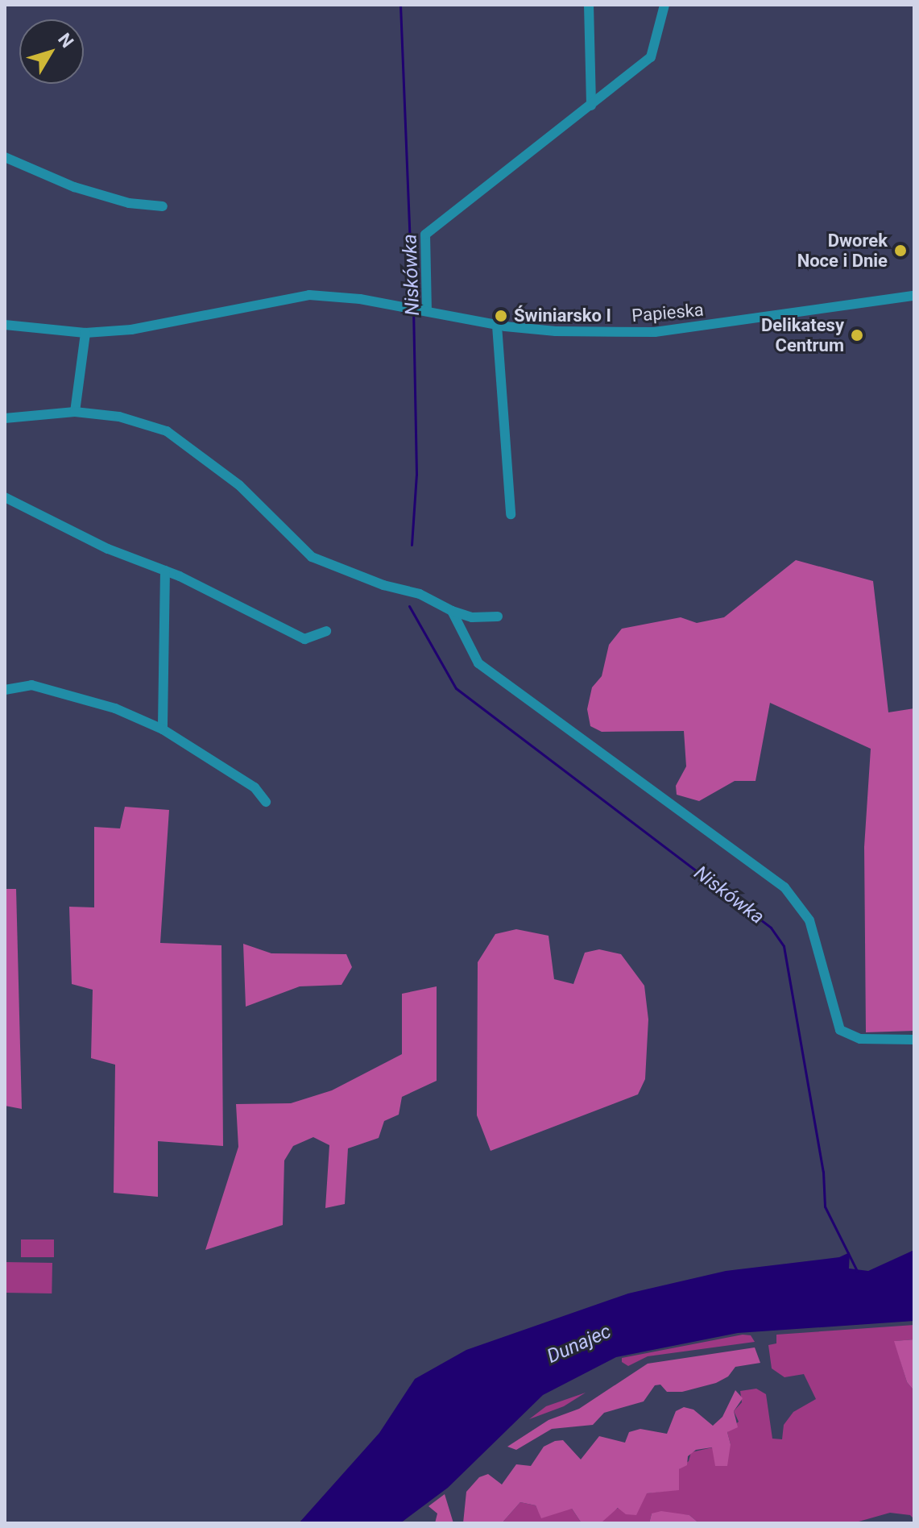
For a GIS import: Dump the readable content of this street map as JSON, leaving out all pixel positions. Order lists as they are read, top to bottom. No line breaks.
{"streets":{"street":["Papieska"]},"water":["Niskówka","Dunajec"],"places":["Dworek Noce i Dnie","Świniarsko I","Delikatesy Centrum"],"north":"top right"}
